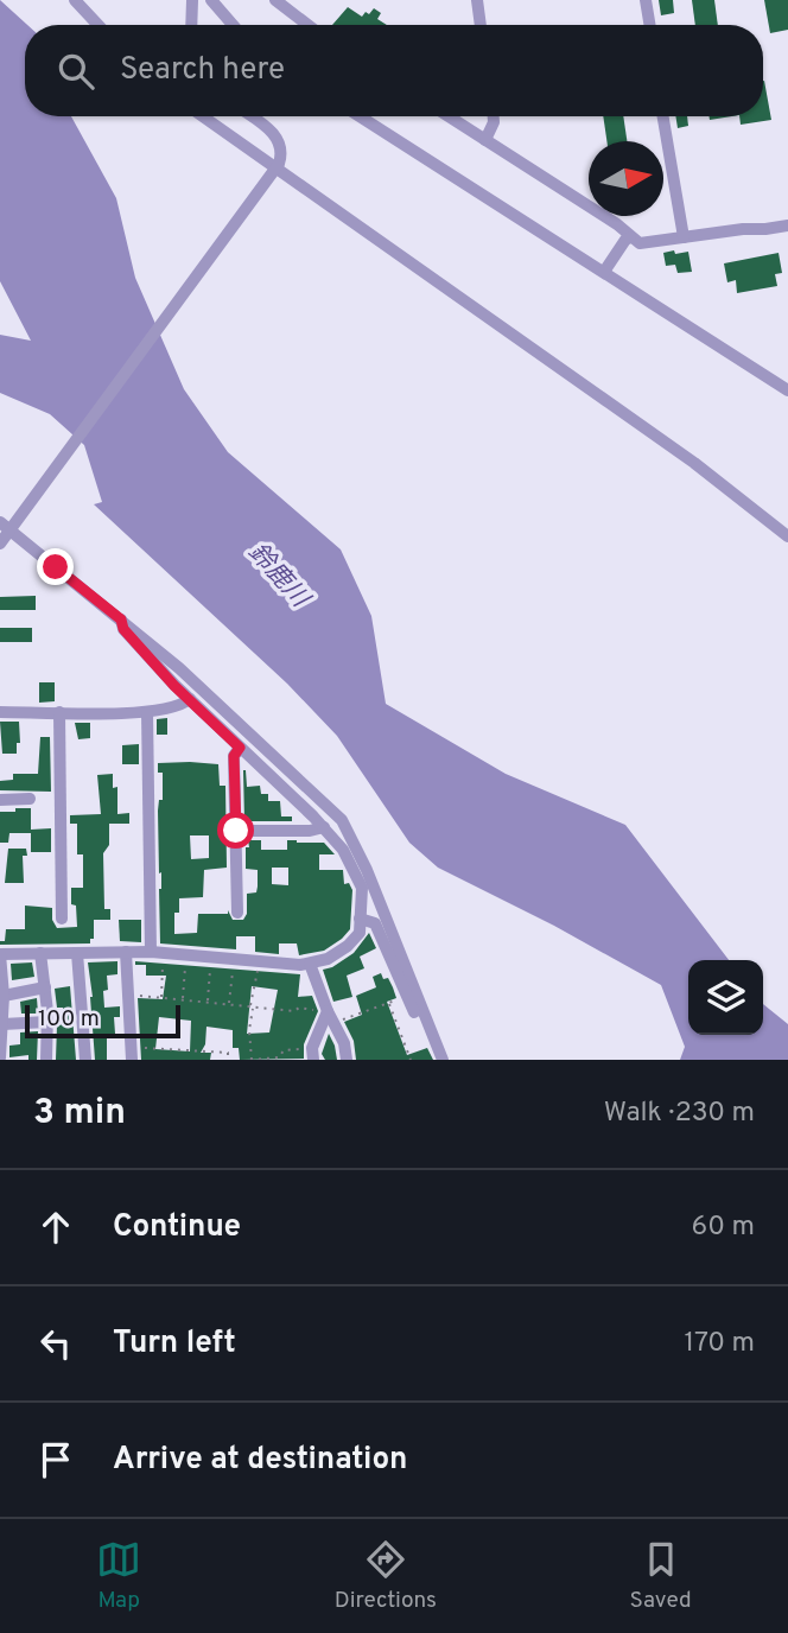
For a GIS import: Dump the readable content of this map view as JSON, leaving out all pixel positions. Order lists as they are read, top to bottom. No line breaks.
{"water":["鈴鹿川"],"scale_bar":"100 m","north":"right","page":{"search":"Search here","scale":"100 m","heading":["3 min","Walk · 230 m"],"list":[["Continue","60 m"],["Turn left","170 m"],"Arrive at destination"],"nav":["Map","Directions","Saved"]}}
